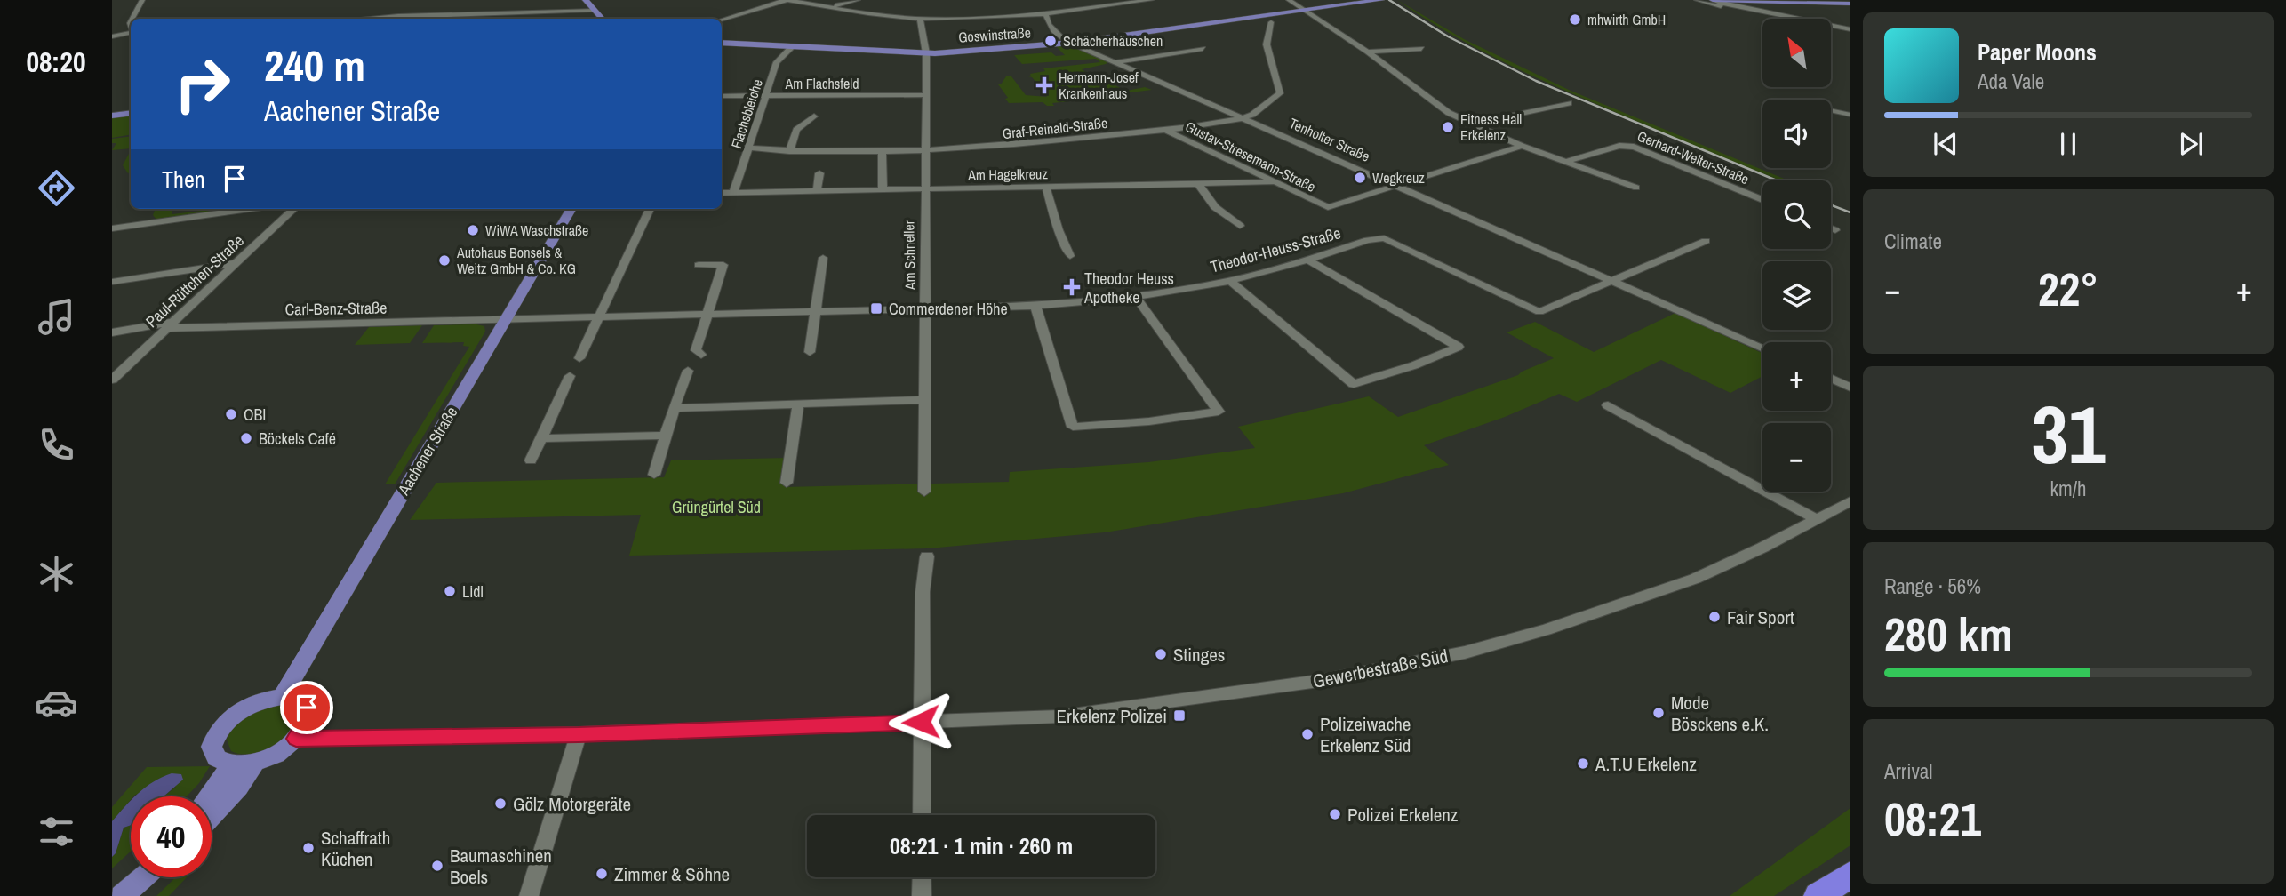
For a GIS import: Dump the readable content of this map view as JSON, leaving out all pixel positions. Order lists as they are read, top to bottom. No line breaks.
{"streets":{"main road":["Goswinstraße","Aachener Straße"],"street":["Am Flachsfeld","Flachsbleiche","Graf-Reinald-Straße","Tenholter Straße","Gustav-Stresemann-Straße","Gerhard-Welter-Straße","Am Hagelkreuz","Theodor-Heuss-Straße","Am Schneller","Paul-Rüttchen-Straße","Carl-Benz-Straße","Gewerbestraße Süd"]},"crossings":[["Goswinstraße","Flachsbleiche"],["Goswinstraße","Tenholter Straße"],["Goswinstraße","Am Schneller"],["Am Flachsfeld","Flachsbleiche"],["Am Flachsfeld","Am Schneller"],["Flachsbleiche","Graf-Reinald-Straße"],["Flachsbleiche","Am Hagelkreuz"],["Graf-Reinald-Straße","Tenholter Straße"],["Graf-Reinald-Straße","Gustav-Stresemann-Straße"],["Graf-Reinald-Straße","Am Schneller"],["Tenholter Straße","Gustav-Stresemann-Straße"],["Tenholter Straße","Theodor-Heuss-Straße"],["Gustav-Stresemann-Straße","Am Hagelkreuz"],["Am Hagelkreuz","Am Schneller"],["Theodor-Heuss-Straße","Am Schneller"],["Paul-Rüttchen-Straße","Carl-Benz-Straße"],["Carl-Benz-Straße","Aachener Straße"]],"parks":["Grüngürtel Süd"],"places":{"other":["mhwirth GmbH","Schächerhäuschen","Fitness Hall Erkelenz","Wegkreuz","WiWA Waschstraße","Autohaus Bonsels & Weitz GmbH & Co. KG","OBI","Böckels Café","Lidl","Fair Sport","Stinges","Mode Bösckens e.K.","Polizeiwache Erkelenz Süd","A.T.U Erkelenz","Gölz Motorgeräte","Polizei Erkelenz","Schaffrath Küchen","Baumaschinen Boels","Zimmer & Söhne"],"health":["Hermann-Josef Krankenhaus","Theodor Heuss Apotheke"],"transit":["Commerdener Höhe","Erkelenz Polizei"]},"north":"top left","page":{"tabs":"08:20","map_buttons":["+","−"],"turn":["240 m","Aachener Straße"],"song":["Paper Moons","Ada Vale"],"then":"Then","tile":["Climate",["31","km/h"],["Range · 56%","280 km"],["Arrival","08:21"]],"heat":["−","22°","+"],"limit":"40","trip":"08:21 · 1 min · 260 m"}}
